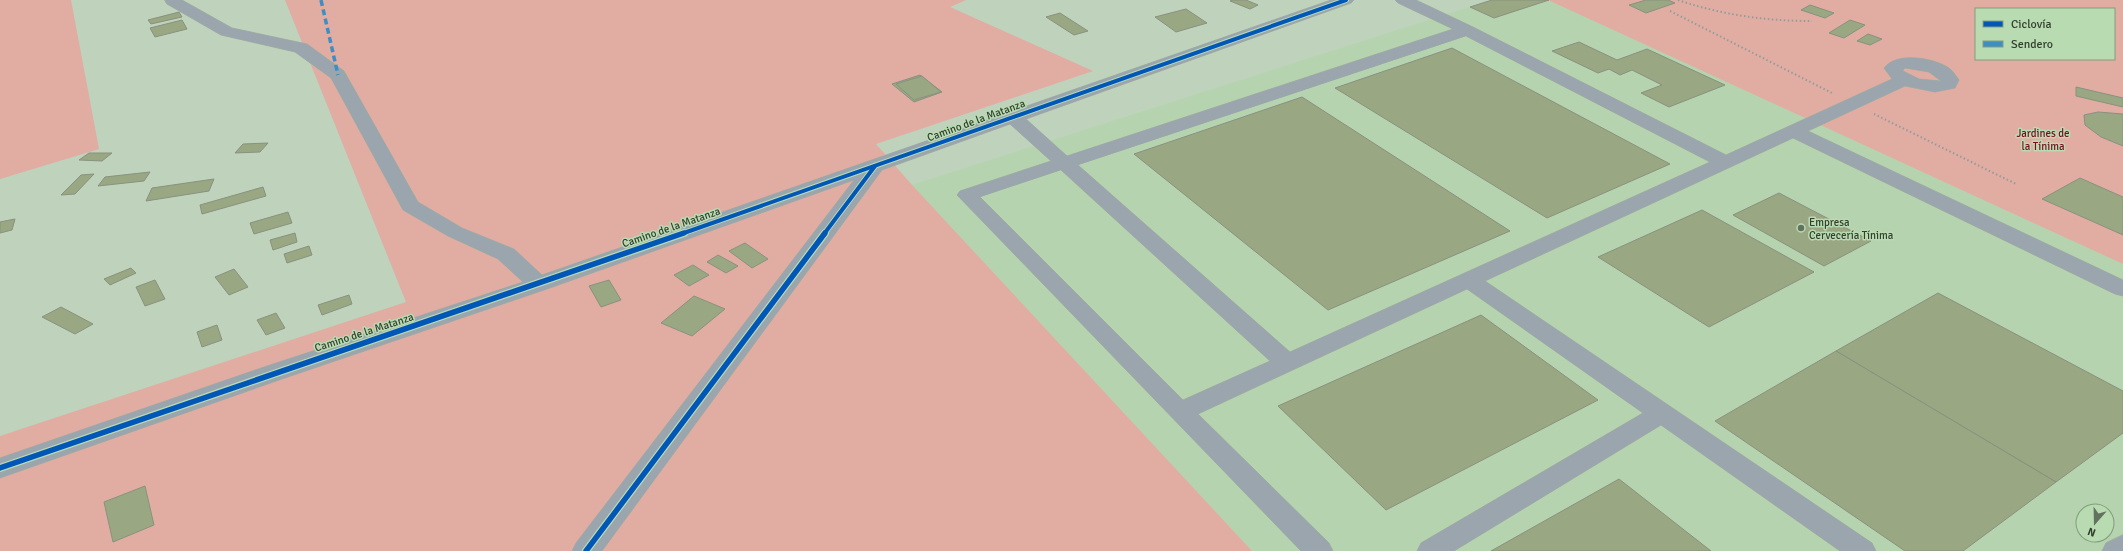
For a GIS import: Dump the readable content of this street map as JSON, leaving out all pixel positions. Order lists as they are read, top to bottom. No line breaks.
{"streets":{"street":["Camino de la Matanza"]},"parks":["Jardines de la Tínima"],"places":["Empresa Cervecería Tínima"],"legend":["Ciclovía","Sendero"],"north":"bottom"}
